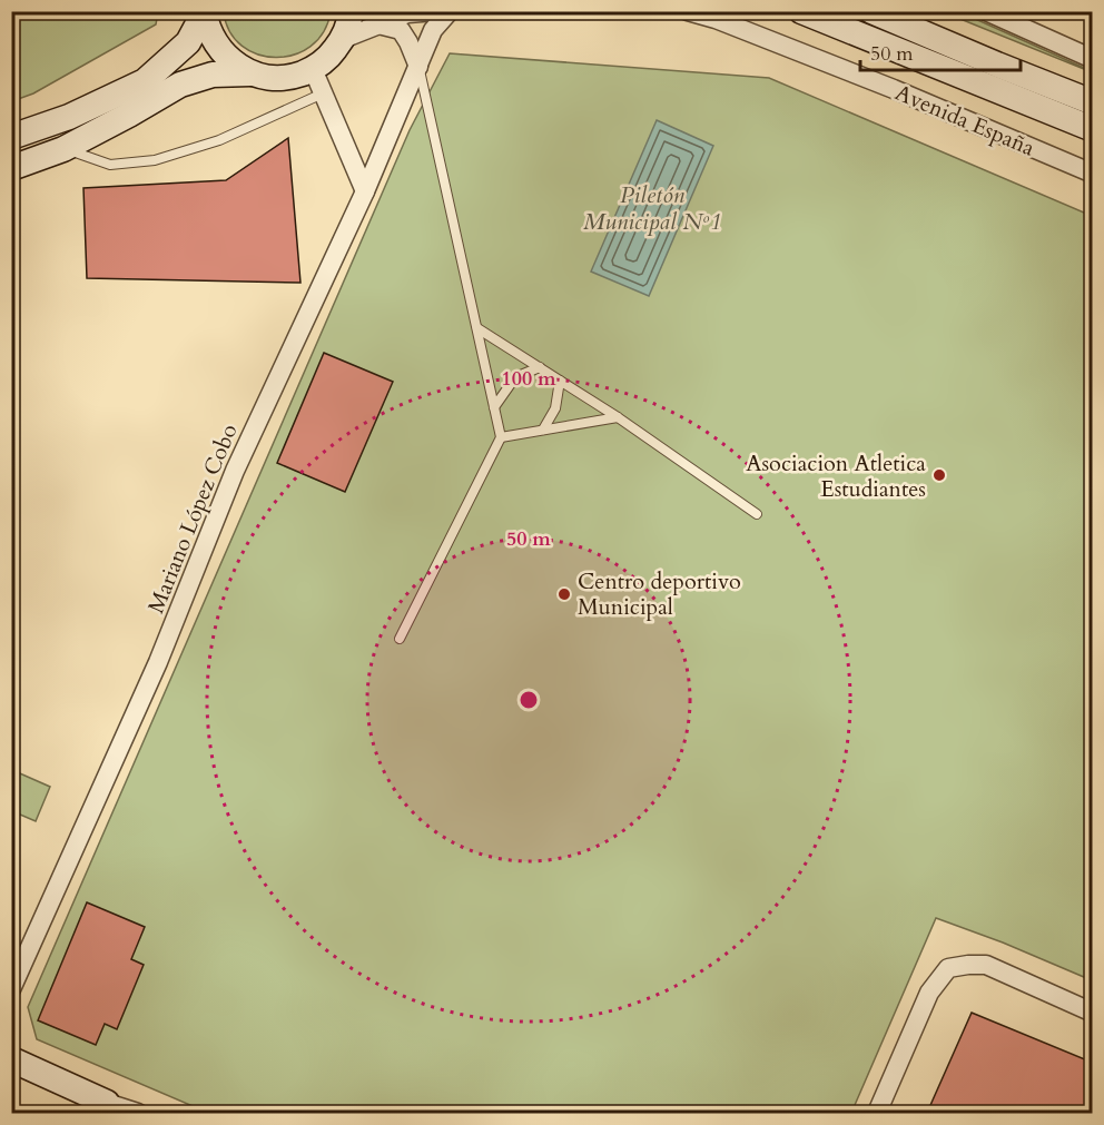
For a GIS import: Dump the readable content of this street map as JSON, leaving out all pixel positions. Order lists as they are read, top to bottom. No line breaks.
{"streets":{"main road":["Avenida España"],"street":["Mariano López Cobo"]},"water":["Piletón Municipal Nº1"],"places":["Asociacion Atletica Estudiantes","Centro deportivo Municipal"],"scale_bar":"50 m","rings":["100 m","50 m"]}
